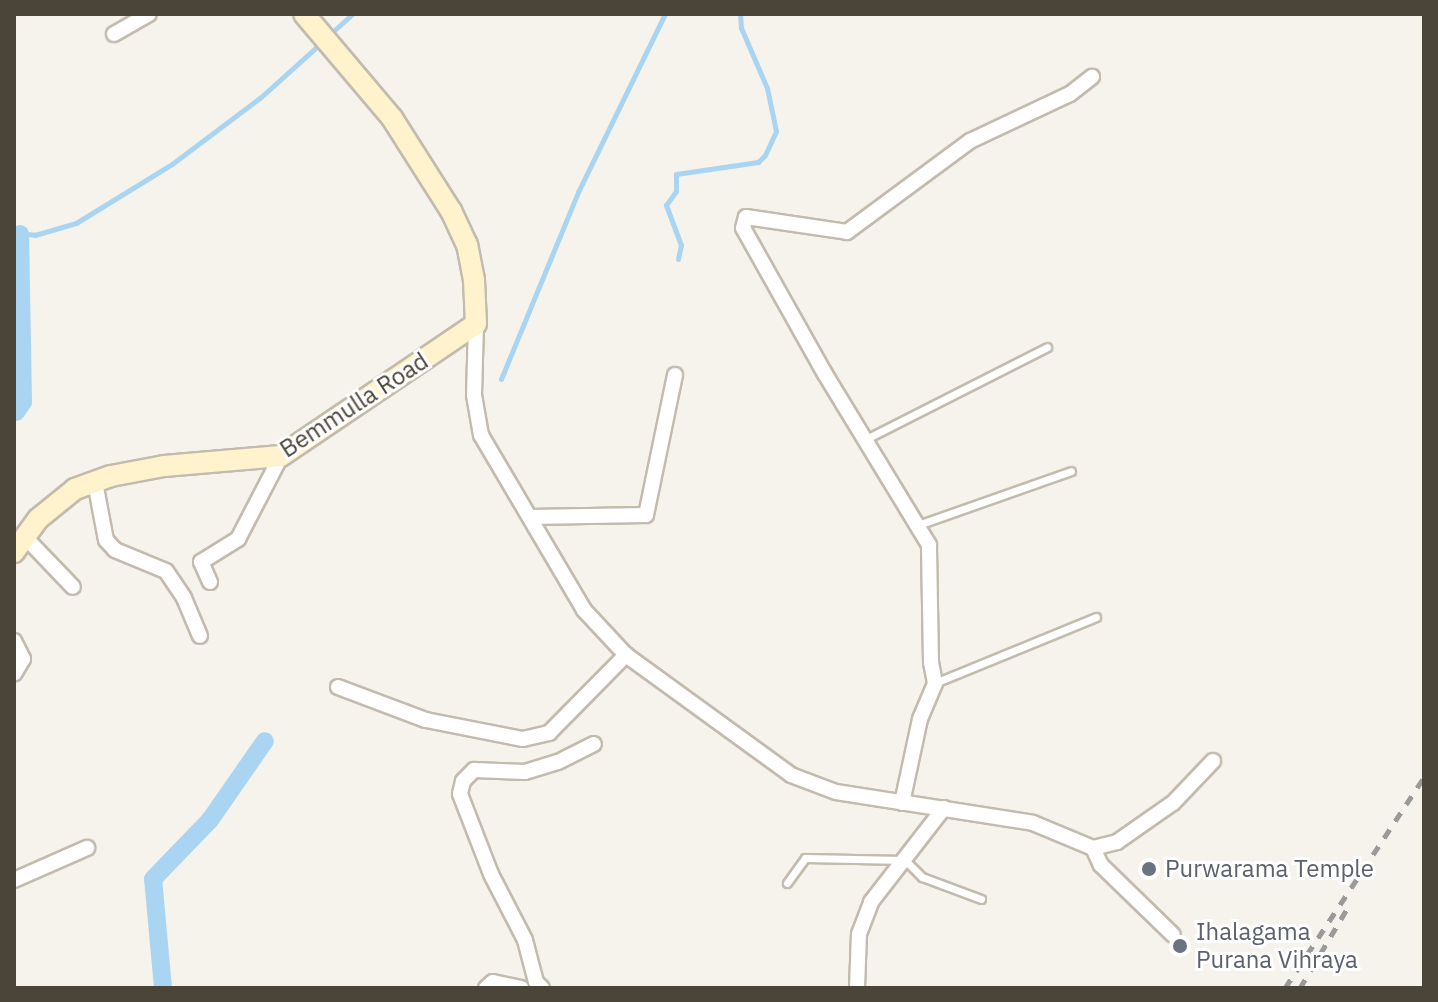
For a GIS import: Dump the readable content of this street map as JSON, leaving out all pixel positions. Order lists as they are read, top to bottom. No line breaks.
{"streets":{"street":["Bemmulla Road"]},"places":["Purwarama Temple","Ihalagama Purana Vihraya"]}
